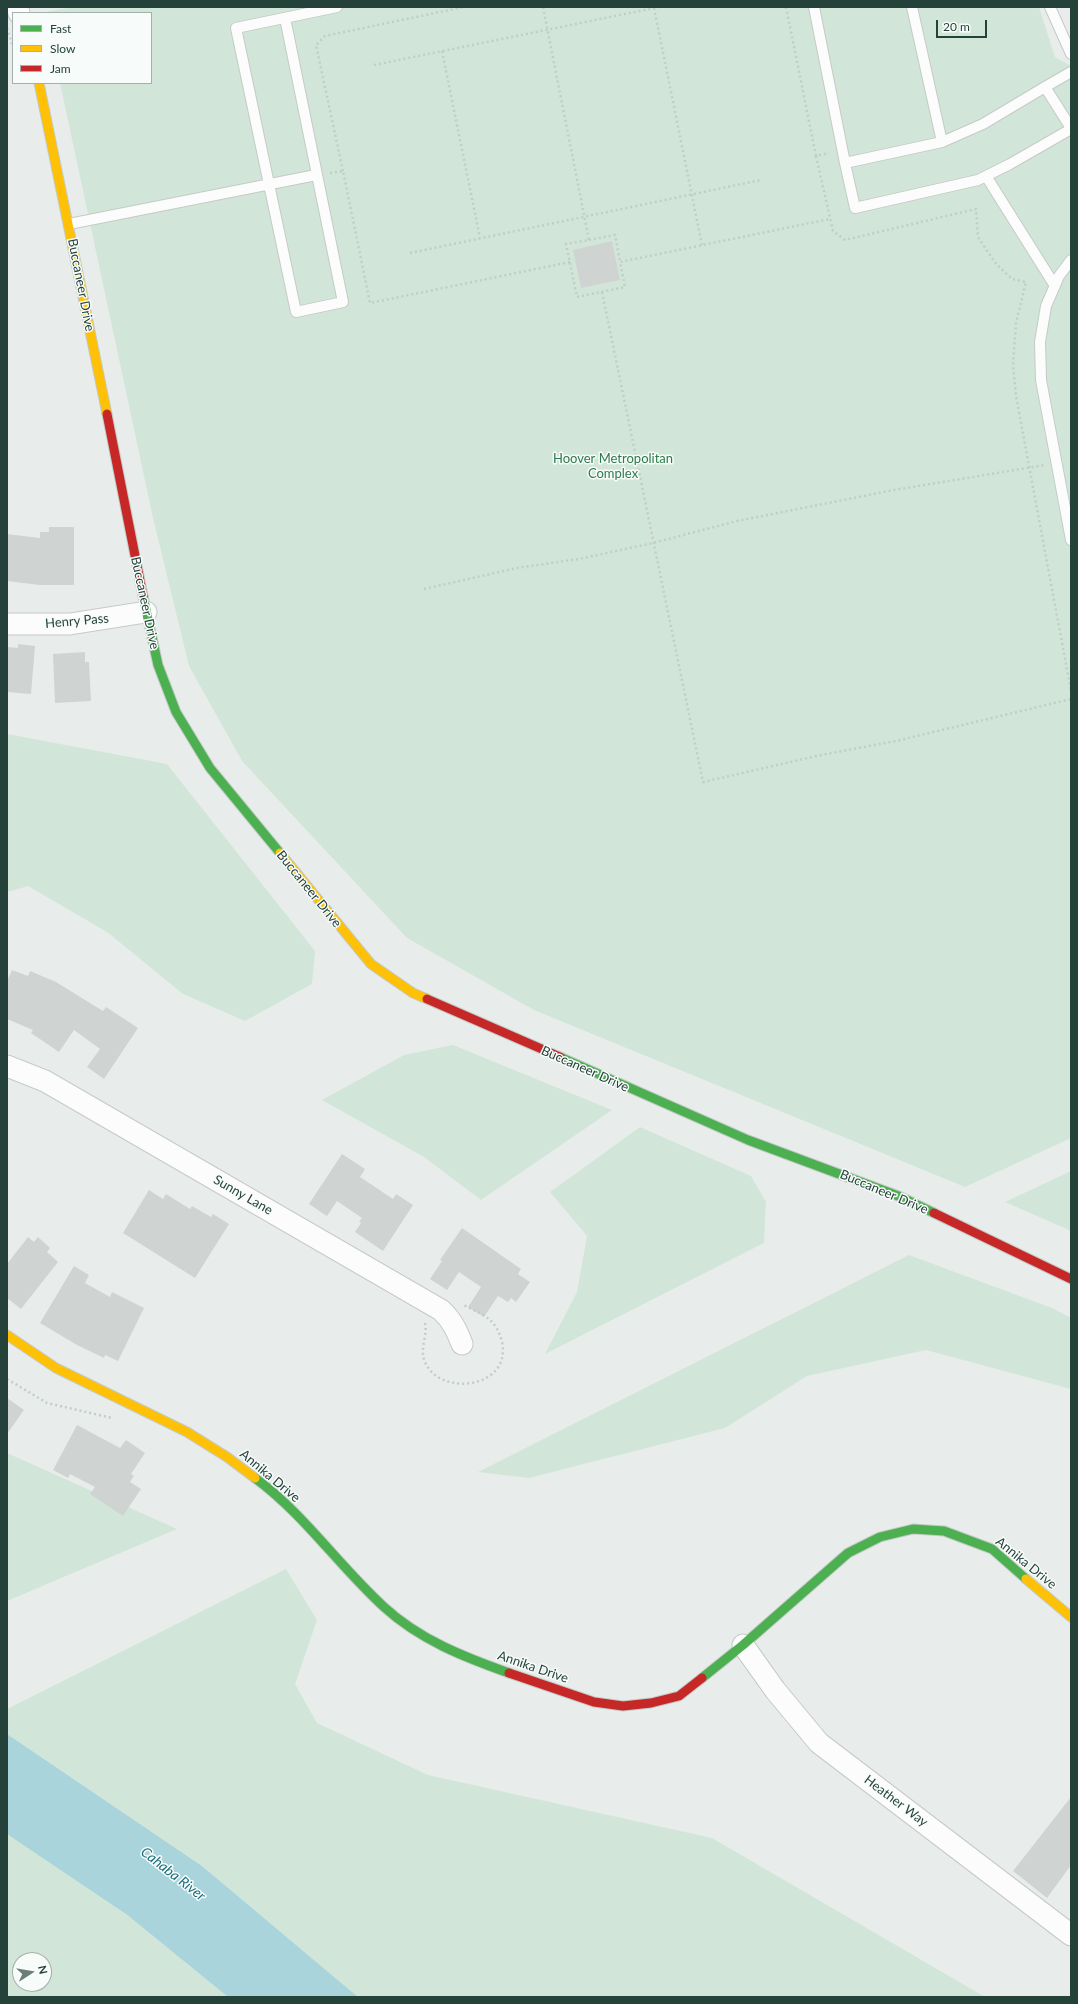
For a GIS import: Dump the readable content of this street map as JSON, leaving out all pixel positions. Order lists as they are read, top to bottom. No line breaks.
{"streets":{"street":["Buccaneer Drive","Henry Pass","Sunny Lane","Annika Drive","Heather Way"]},"crossings":[["Buccaneer Drive","Henry Pass"],["Annika Drive","Heather Way"]],"water":["Cahaba River"],"parks":["Hoover Metropolitan Complex"],"legend":["Fast","Slow","Jam"],"scale_bar":"20 m","north":"right"}
